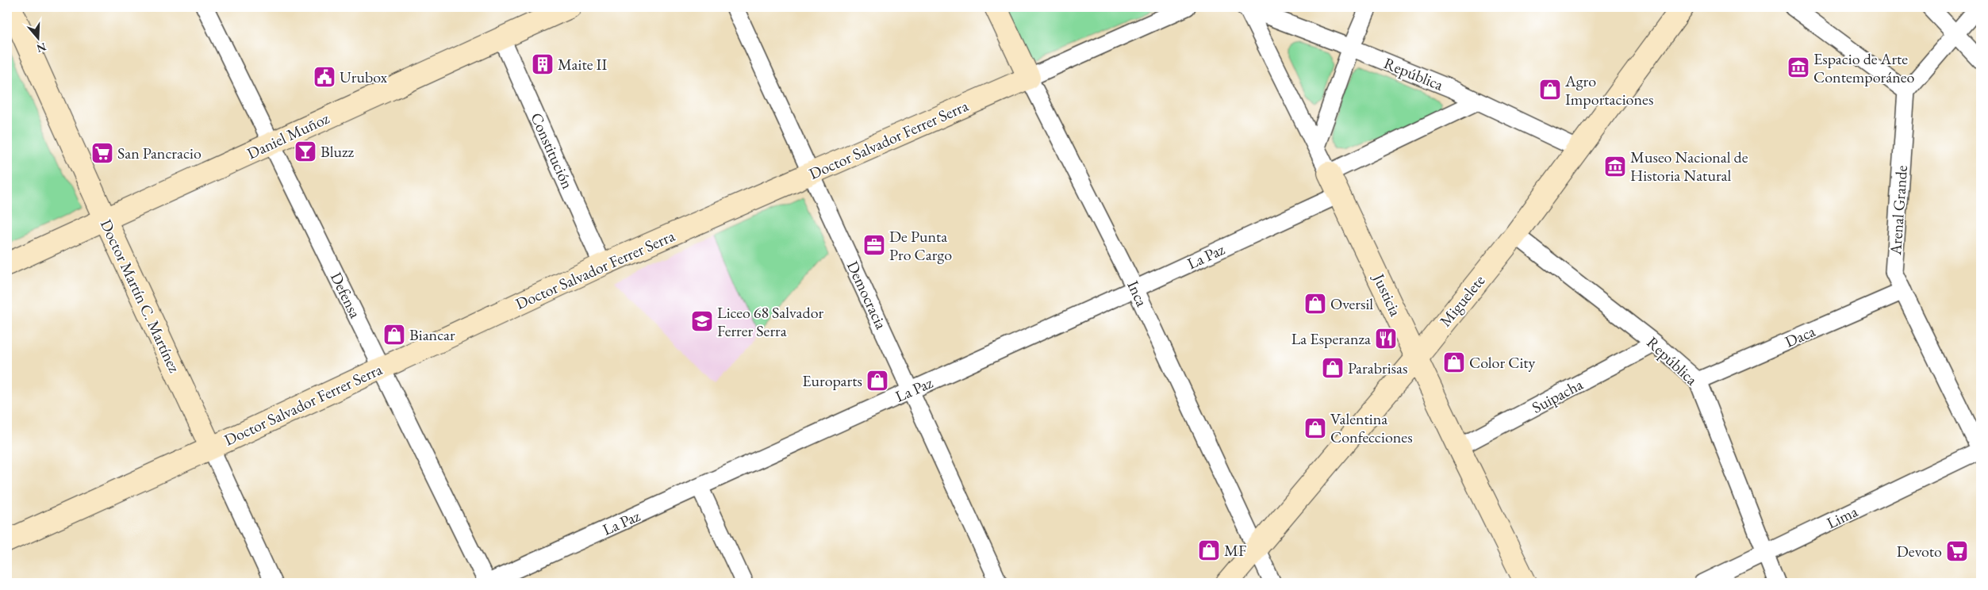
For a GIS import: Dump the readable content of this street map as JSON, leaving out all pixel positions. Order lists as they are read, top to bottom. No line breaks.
{"streets":{"street":["República","Daniel Muñoz","Doctor Salvador Ferrer Serra","Constitución","Arenal Grande","La Paz","Inca","Defensa","Democracia","Justicia","Doctor Martín C. Martínez","Miguelete","Daca","Suipacha","Lima"]},"crossings":[["República","Justicia"],["República","Miguelete"],["República","Daca"],["República","Suipacha"],["República","Lima"],["Daniel Muñoz","Constitución"],["Daniel Muñoz","Defensa"],["Daniel Muñoz","Doctor Martín C. Martínez"],["Doctor Salvador Ferrer Serra","Constitución"],["Doctor Salvador Ferrer Serra","Inca"],["Doctor Salvador Ferrer Serra","Defensa"],["Doctor Salvador Ferrer Serra","Democracia"],["Doctor Salvador Ferrer Serra","Doctor Martín C. Martínez"],["Arenal Grande","Daca"],["Arenal Grande","Lima"],["La Paz","Inca"],["La Paz","Defensa"],["La Paz","Democracia"],["La Paz","Justicia"],["Inca","Miguelete"],["Justicia","Miguelete"],["Justicia","Suipacha"]],"places":{"building":["Maite II"],"museum":["Espacio de Arte Contemporáneo","Museo Nacional de Historia Natural"],"public building":["Urubox"],"shop":["Agro Importaciones","Oversil","Biancar","Color City","Parabrisas","Europarts","Valentina Confecciones","MF"],"bar":["Bluzz"],"supermarket":["San Pancracio","Devoto"],"office":["De Punta Pro Cargo"],"school or university":["Liceo 68 Salvador Ferrer Serra"],"restaurant":["La Esperanza"]},"north":"bottom"}
